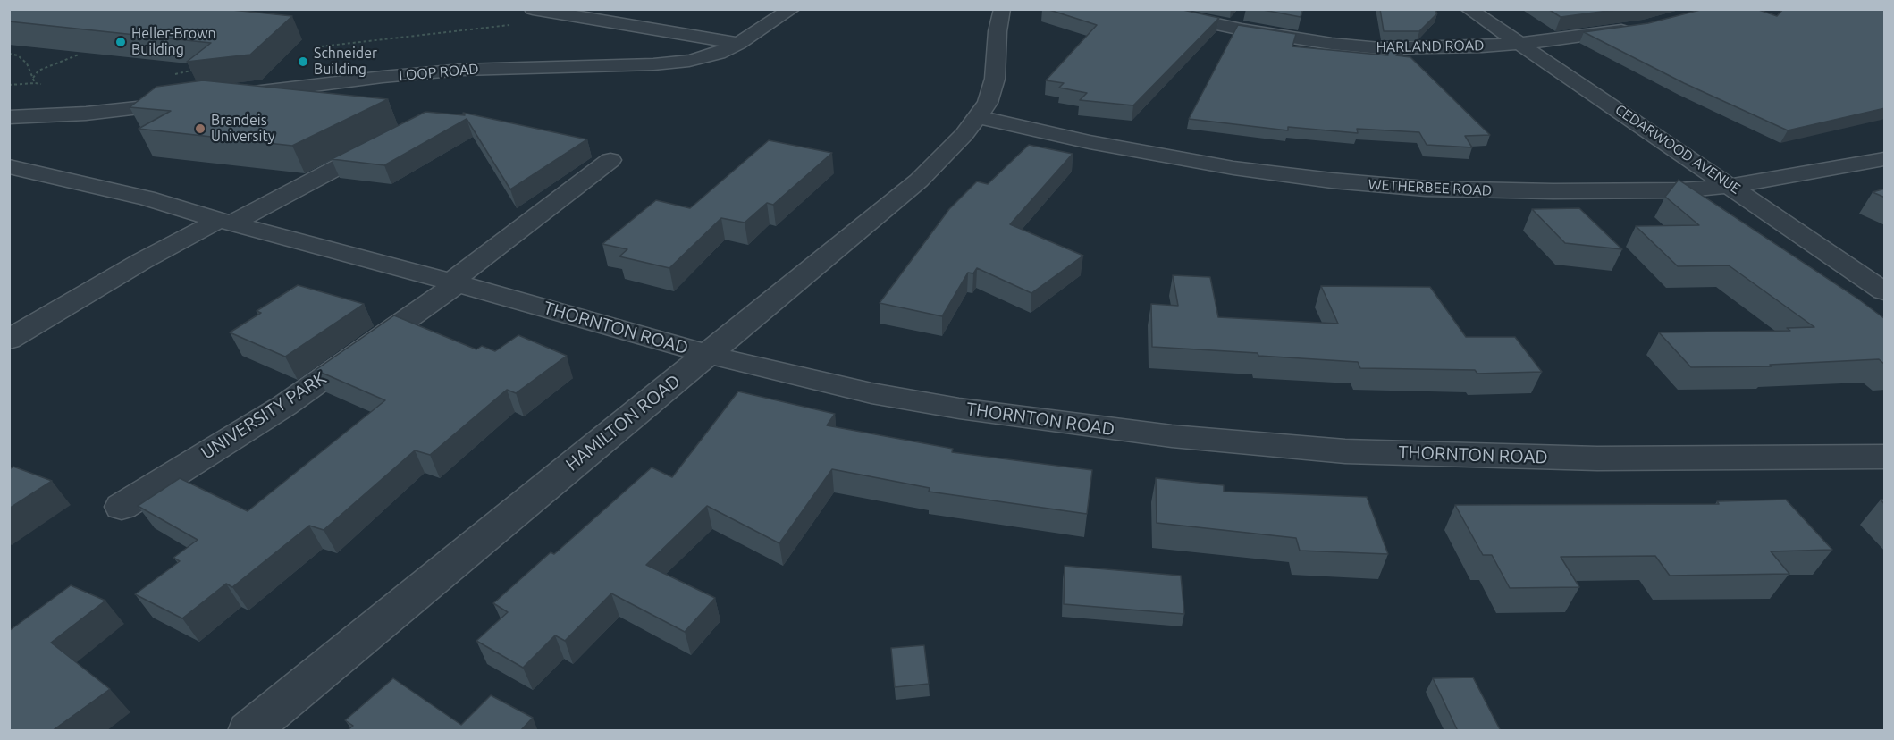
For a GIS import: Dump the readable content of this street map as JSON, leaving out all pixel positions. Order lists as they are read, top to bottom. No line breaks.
{"streets":{"street":["HARLAND ROAD","LOOP ROAD","CEDARWOOD AVENUE","WETHERBEE ROAD","THORNTON ROAD","UNIVERSITY PARK","HAMILTON ROAD"]},"crossings":[["HARLAND ROAD","CEDARWOOD AVENUE"],["CEDARWOOD AVENUE","WETHERBEE ROAD"],["WETHERBEE ROAD","HAMILTON ROAD"],["THORNTON ROAD","UNIVERSITY PARK"],["THORNTON ROAD","HAMILTON ROAD"]],"places":["Heller-Brown Building","Schneider Building","Brandeis University"]}
